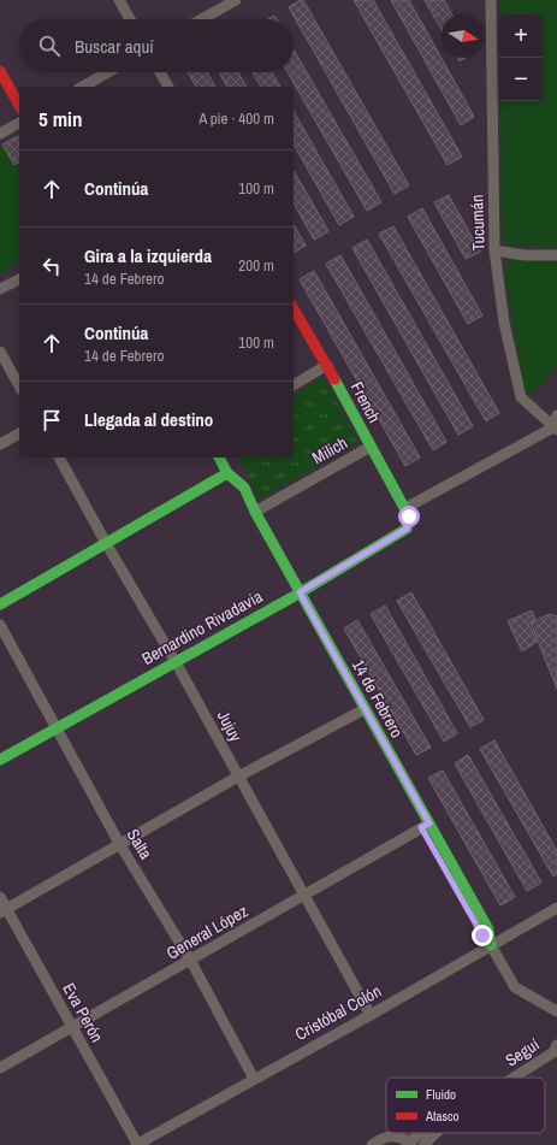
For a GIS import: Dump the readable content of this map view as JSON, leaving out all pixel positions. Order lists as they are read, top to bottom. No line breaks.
{"streets":{"main road":["French","Bernardino Rivadavia","14 de Febrero"],"street":["Tucumán","Milich","Jujuy","Salta","General López","Eva Perón","Cristóbal Colón","Seguí"]},"crossings":[["Tucumán","Bernardino Rivadavia"],["French","Milich"],["French","Bernardino Rivadavia"],["Milich","14 de Febrero"],["Bernardino Rivadavia","14 de Febrero"],["Bernardino Rivadavia","Jujuy"],["Bernardino Rivadavia","Salta"],["14 de Febrero","General López"],["14 de Febrero","Cristóbal Colón"],["Jujuy","General López"],["Jujuy","Cristóbal Colón"],["Salta","General López"],["Salta","Cristóbal Colón"],["General López","Eva Perón"],["Eva Perón","Cristóbal Colón"]],"legend":["Fluido","Atasco"],"north":"right","page":{"map_buttons":["+","−"],"search":"Buscar aquí","heading":["5 min","A pie · 400 m"],"list":[["Continúa","100 m"],["Gira a la izquierda","14 de Febrero","200 m"],["Continúa","14 de Febrero","100 m"],"Llegada al destino"]}}
